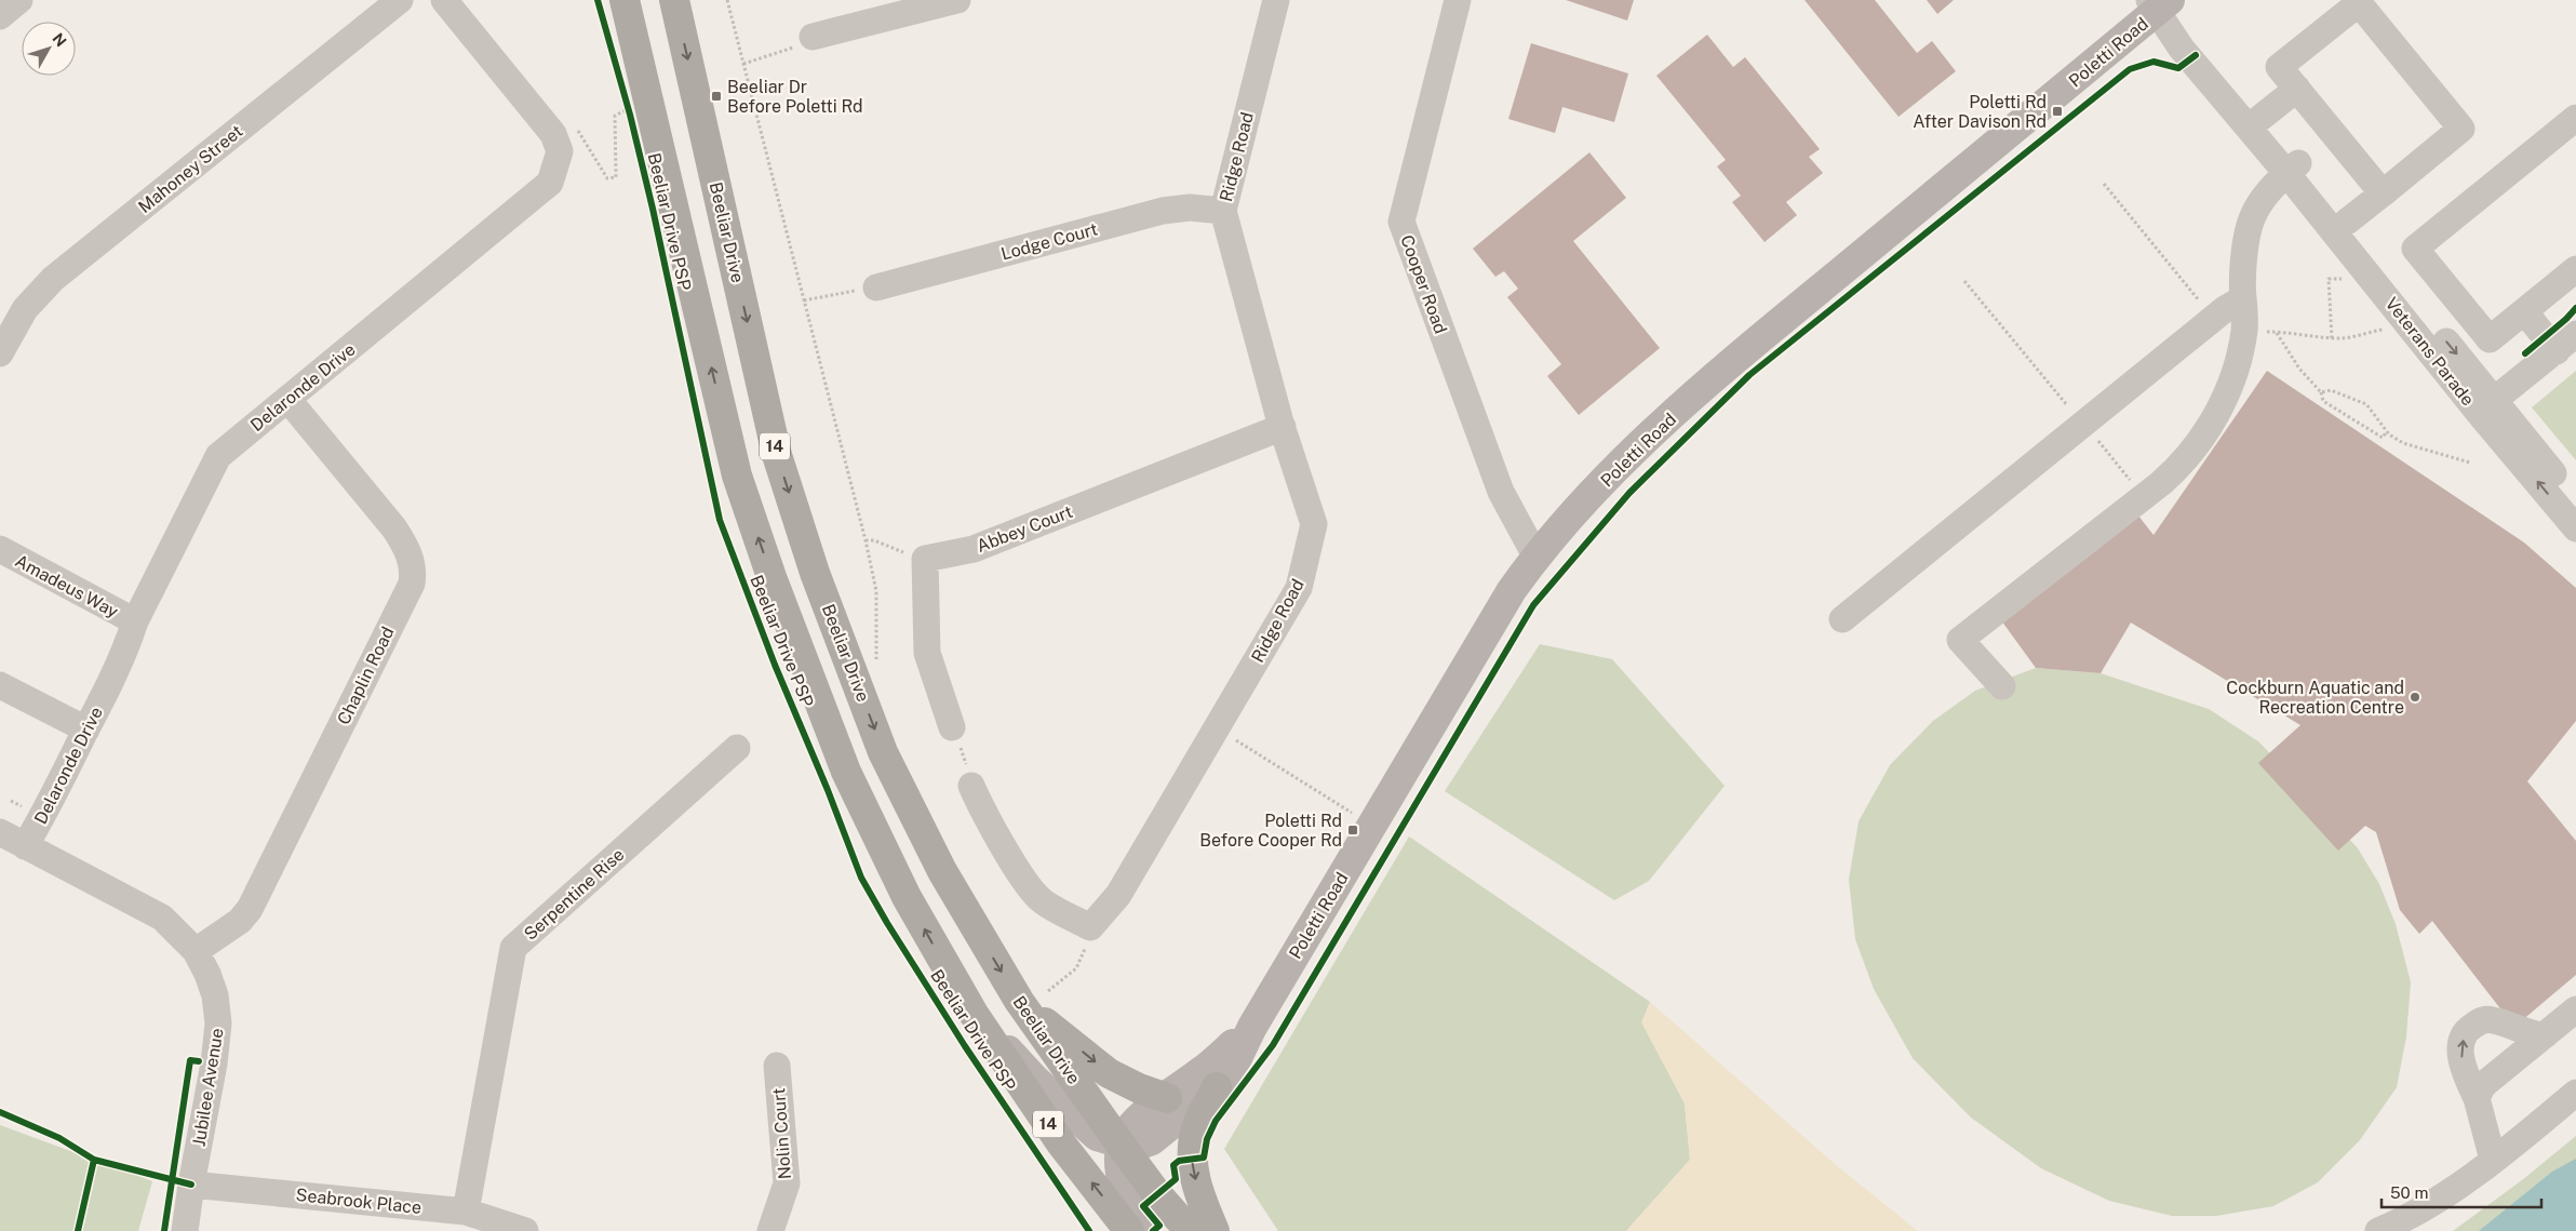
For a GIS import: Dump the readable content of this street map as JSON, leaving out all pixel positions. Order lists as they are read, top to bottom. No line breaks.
{"streets":{"highway":["Beeliar Drive","14"],"main road":["Poletti Road"],"street":["Ridge Road","Mahoney Street","Lodge Court","Cooper Road","Veterans Parade","Delaronde Drive","Abbey Court","Amadeus Way","Chaplin Road","Serpentine Rise","Jubilee Avenue","Nolin Court","Seabrook Place"],"cycle path":["Beeliar Drive PSP"]},"crossings":[["Poletti Road","Beeliar Drive"],["Poletti Road","Cooper Road"],["Poletti Road","Veterans Parade"],["Poletti Road","14"],["Ridge Road","Lodge Court"],["Ridge Road","Abbey Court"],["Delaronde Drive","Amadeus Way"],["Delaronde Drive","Chaplin Road"],["Delaronde Drive","Jubilee Avenue"],["Chaplin Road","Jubilee Avenue"],["Serpentine Rise","Seabrook Place"],["Jubilee Avenue","Seabrook Place"]],"places":{"transit":["Beeliar Dr Before Poletti Rd","Poletti Rd After Davison Rd","Poletti Rd Before Cooper Rd"],"other":["Cockburn Aquatic and Recreation Centre"]},"scale_bar":"50 m","north":"top right"}
